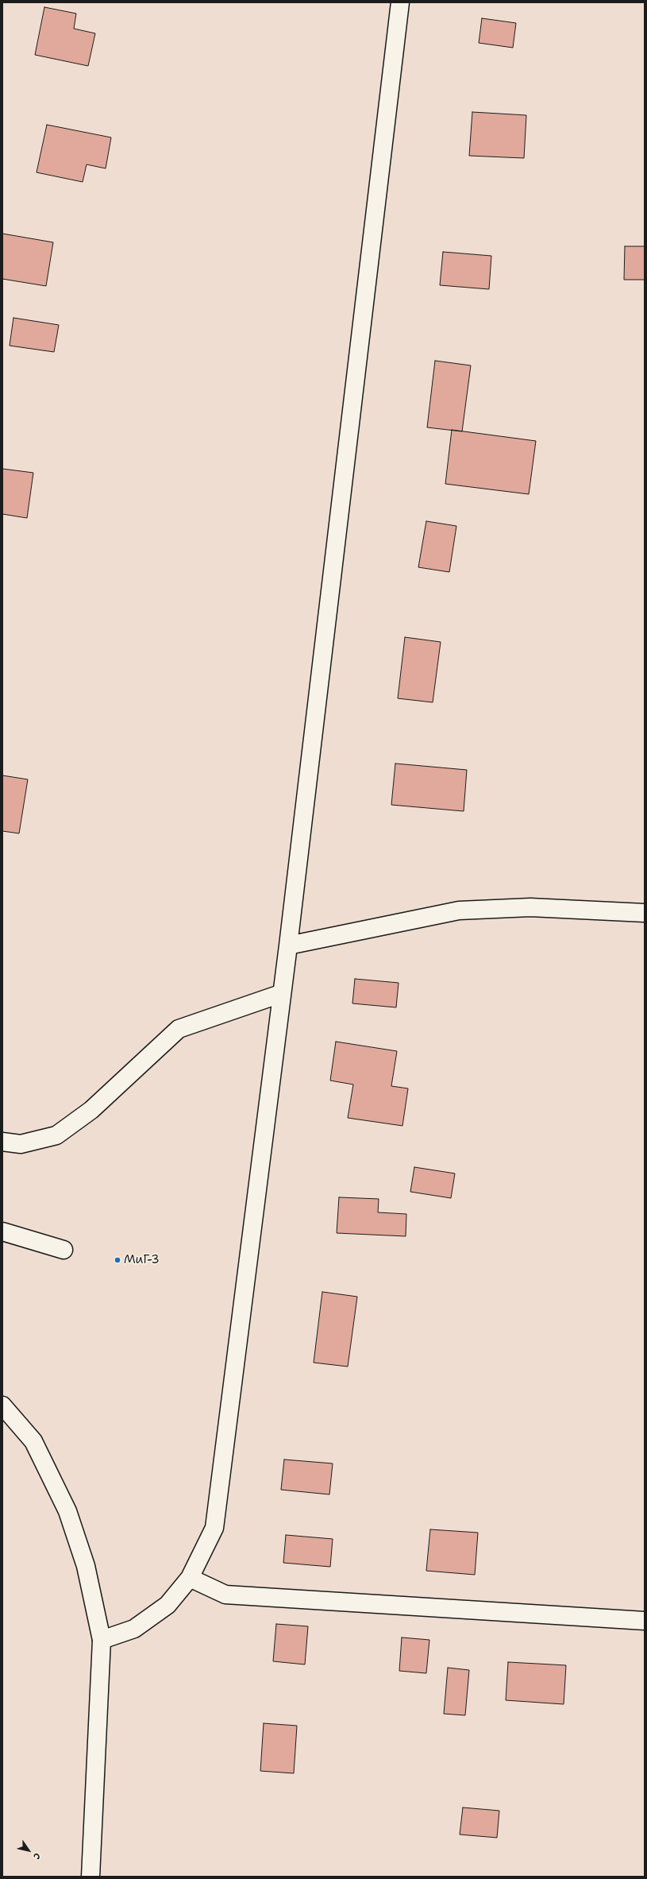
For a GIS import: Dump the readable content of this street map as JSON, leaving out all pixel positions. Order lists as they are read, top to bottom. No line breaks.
{"places":["МиГ-3"],"north":"bottom right"}
